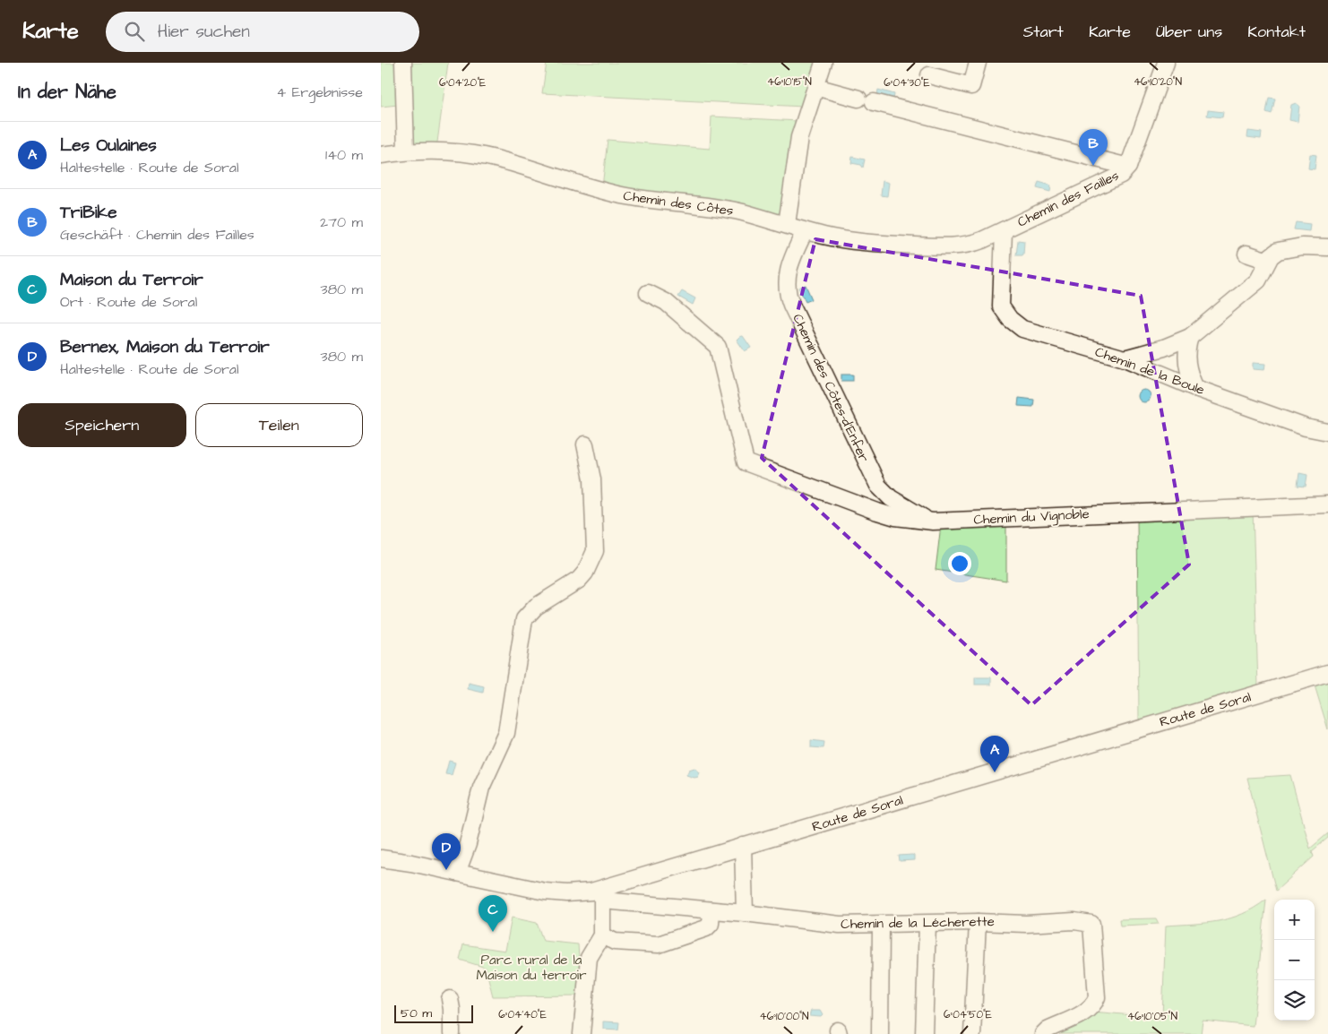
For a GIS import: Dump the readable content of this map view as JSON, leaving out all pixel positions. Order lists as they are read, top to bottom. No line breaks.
{"streets":{"street":["Chemin des Failles","Chemin des Côtes","Chemin de la Boule","Chemin des Côtes-d'Enfer","Chemin du Vignoble","Route de Soral","Chemin de la Lécherette"]},"crossings":[["Chemin des Failles","Chemin des Côtes"],["Chemin des Failles","Chemin de la Boule"],["Chemin des Côtes","Chemin de la Boule"],["Chemin des Côtes","Chemin des Côtes-d'Enfer"],["Chemin des Côtes-d'Enfer","Chemin du Vignoble"],["Route de Soral","Chemin de la Lécherette"]],"parks":["Parc rural de la Maison du terroir"],"scale_bar":"50 m","page":{"header":"Karte","search":"Hier suchen","nav":["Start","Karte","Über uns","Kontakt"],"heading":["In der Nähe","4 Ergebnisse"],"list":[{"mark":"A","name":"Les Oulaines","note":"Haltestelle · Route de Soral","value":"140 m"},{"mark":"B","name":"TriBike","note":"Geschäft · Chemin des Failles","value":"270 m"},{"mark":"C","name":"Maison du Terroir","note":"Ort · Route de Soral","value":"380 m"},{"mark":"D","name":"Bernex, Maison du Terroir","note":"Haltestelle · Route de Soral","value":"380 m"}],"pins":["B","A","D","C"],"buttons":["Speichern","Teilen"],"map_buttons":["+","−"],"scale":"50 m"},"coordinates":["46°10'15\"N","46°10'20\"N","6°04'20\"E","6°04'30\"E","6°04'40\"E","6°04'50\"E","46°10'00\"N","46°10'05\"N"]}
